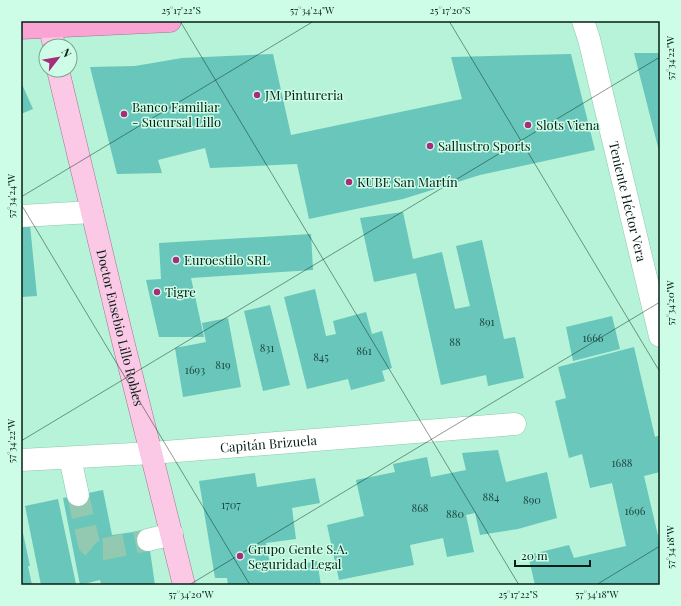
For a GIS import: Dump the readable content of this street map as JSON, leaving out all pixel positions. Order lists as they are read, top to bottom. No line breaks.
{"streets":{"main road":["Doctor Eusebio Lillo Robles"],"street":["Teniente Héctor Vera","Capitán Brizuela"]},"crossings":[["Doctor Eusebio Lillo Robles","Capitán Brizuela"]],"places":["JM Pintureria","Banco Familiar - Sucursal Lillo","Slots Viena","Sallustro Sports","KUBE San Martín","Euroestilo SRL","Tigre","Grupo Gente S.A. Seguridad Legal"],"house_numbers":["891","1666","88","831","861","845","819","1693","1688","884","890","1707","868","1696","880"],"scale_bar":"20 m","north":"top right","coordinates":["25°17'22\"S","57°34'24\"W","25°17'20\"S","57°34'22\"W","57°34'20\"W","57°34'18\"W"]}
